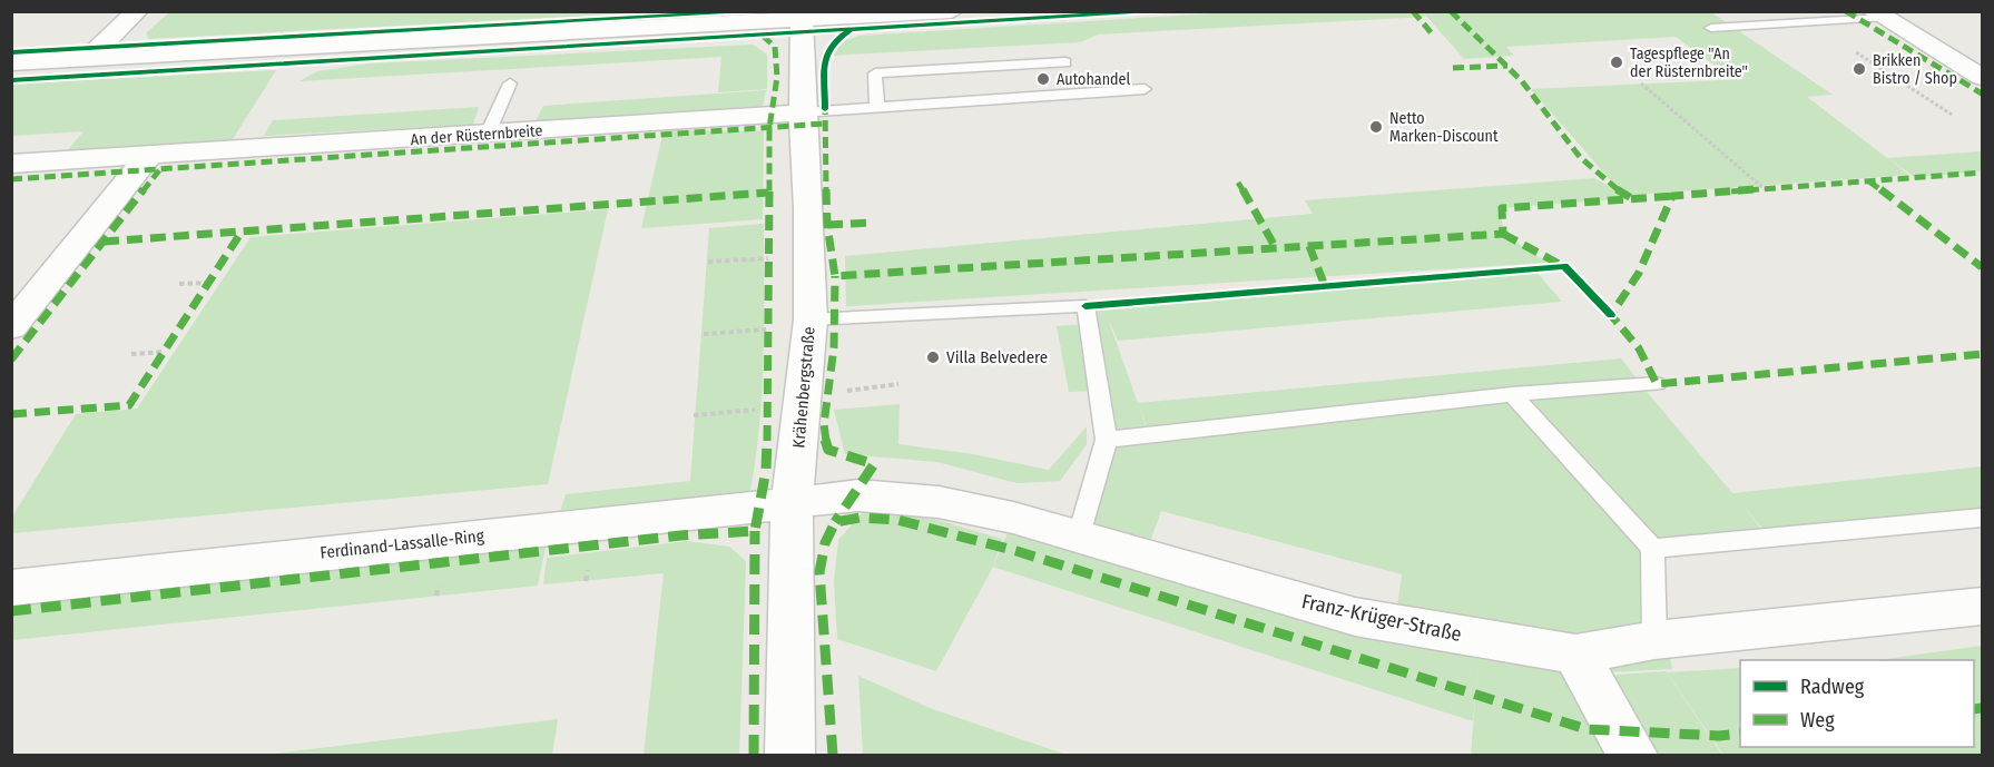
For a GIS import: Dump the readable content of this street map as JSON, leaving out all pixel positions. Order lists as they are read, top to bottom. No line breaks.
{"streets":{"street":["An der Rüsternbreite","Krähenbergstraße","Ferdinand-Lassalle-Ring","Franz-Krüger-Straße"]},"crossings":[["An der Rüsternbreite","Krähenbergstraße"],["Krähenbergstraße","Ferdinand-Lassalle-Ring"],["Krähenbergstraße","Franz-Krüger-Straße"],["Ferdinand-Lassalle-Ring","Franz-Krüger-Straße"]],"places":["Tagespflege \"An der Rüsternbreite\"","Brikken Bistro / Shop","Autohandel","Netto Marken-Discount","Villa Belvedere"],"legend":["Radweg","Weg"]}
